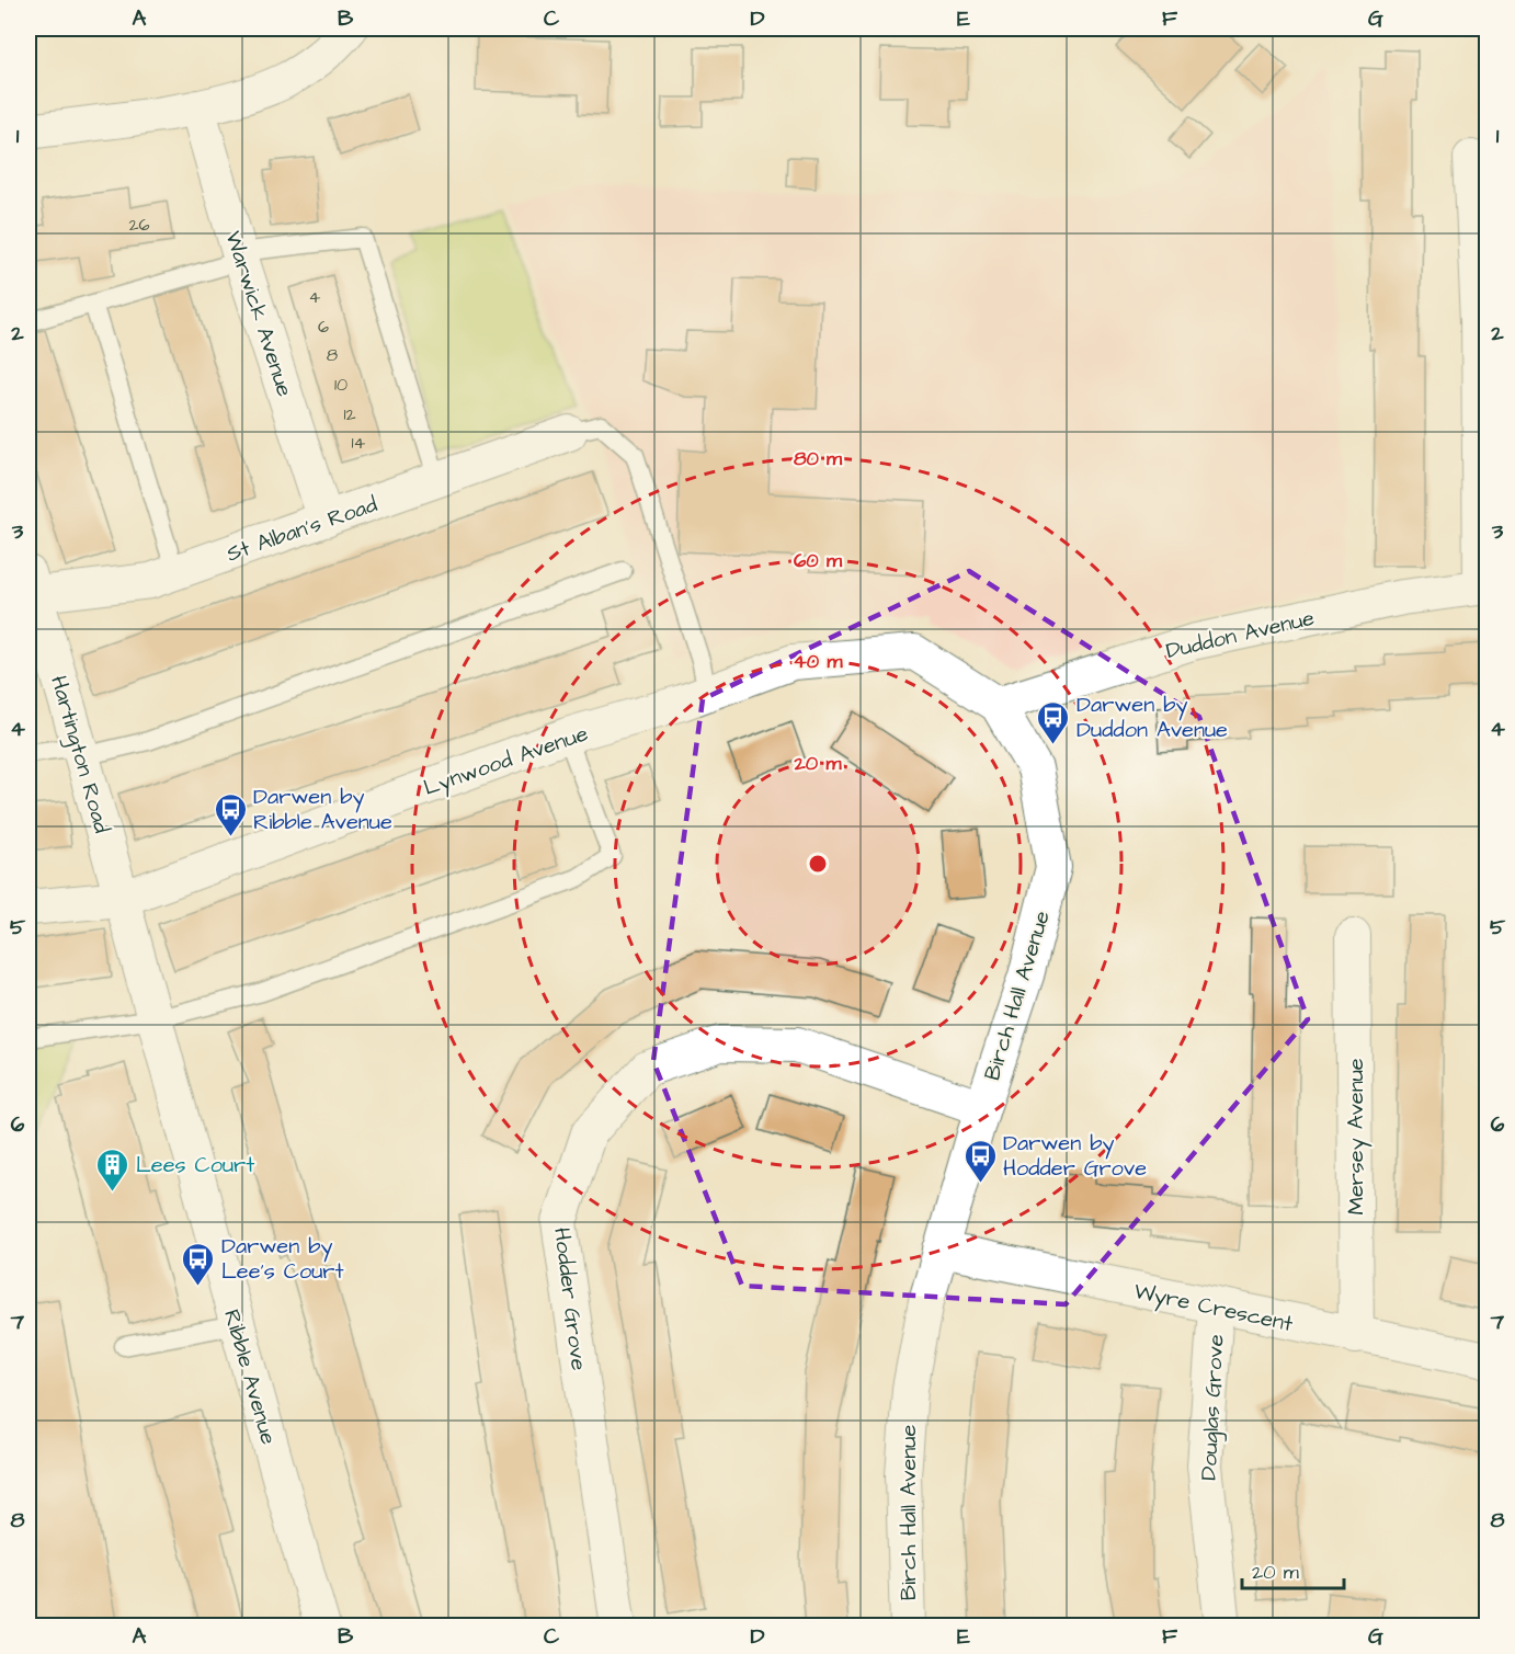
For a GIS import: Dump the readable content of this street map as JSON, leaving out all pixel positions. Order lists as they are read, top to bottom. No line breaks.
{"streets":{"street":["Warwick Avenue","St Alban's Road","Duddon Avenue","Hartington Road","Lynwood Avenue","Birch Hall Avenue","Mersey Avenue","Hodder Grove","Wyre Crescent","Ribble Avenue","Douglas Grove"]},"crossings":[["Warwick Avenue","St Alban's Road"],["St Alban's Road","Hartington Road"],["Duddon Avenue","Birch Hall Avenue"],["Hartington Road","Lynwood Avenue"],["Hartington Road","Ribble Avenue"],["Lynwood Avenue","Birch Hall Avenue"],["Lynwood Avenue","Ribble Avenue"],["Birch Hall Avenue","Hodder Grove"],["Birch Hall Avenue","Wyre Crescent"],["Mersey Avenue","Wyre Crescent"],["Wyre Crescent","Douglas Grove"]],"places":{"bus stop":["Darwen by Duddon Avenue","Darwen by Ribble Avenue","Darwen by Hodder Grove","Darwen by Lee's Court"],"building":["Lees Court"]},"house_numbers":["26","4","6","8","10","12","14"],"scale_bar":"20 m","grid":{"columns":["A","B","C","D","E","F","G"],"rows":["1","2","3","4","5","6","7","8"]},"rings":["80 m","60 m","40 m","20 m"]}
